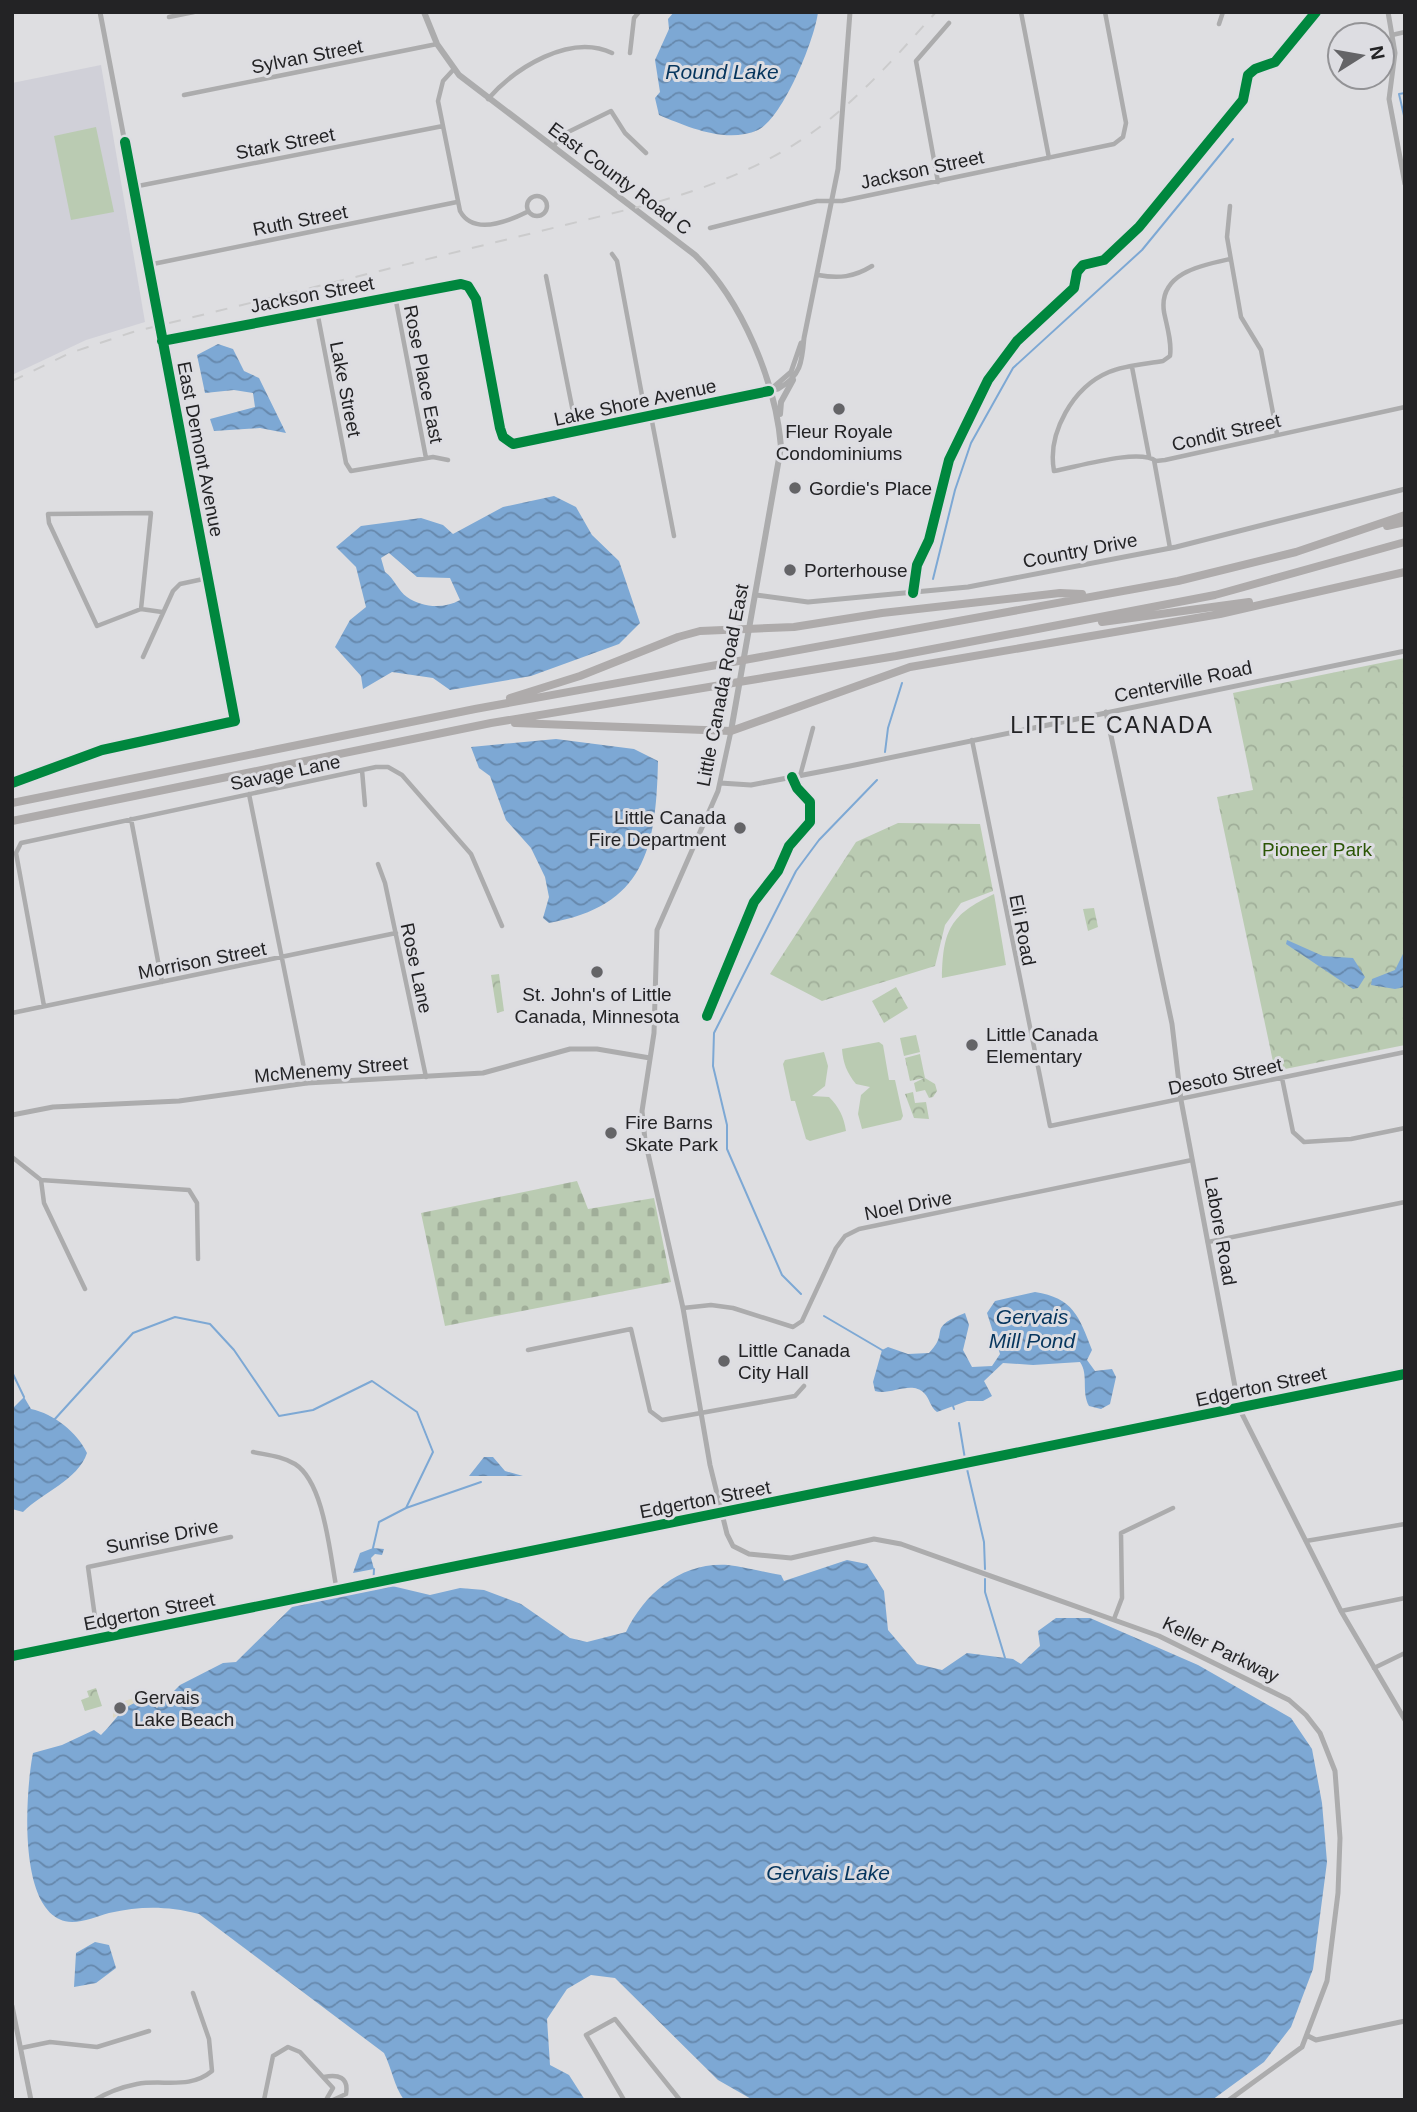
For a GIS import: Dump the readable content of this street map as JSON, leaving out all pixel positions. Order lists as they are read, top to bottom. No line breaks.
{"streets":{"main road":["East County Road C","Little Canada Road East"],"street":["Sylvan Street","Stark Street","Jackson Street","Ruth Street","Rose Place East","Lake Street","Lake Shore Avenue","Condit Street","East Demont Avenue","Country Drive","Centerville Road","Savage Lane","Eli Road","Morrison Street","Rose Lane","McMenemy Street","Desoto Street","Noel Drive","Labore Road","Edgerton Street","Sunrise Drive","Keller Parkway"]},"crossings":[["Sylvan Street","East County Road C"],["Stark Street","East Demont Avenue"],["Jackson Street","Rose Place East"],["Jackson Street","Lake Street"],["Jackson Street","Lake Shore Avenue"],["Jackson Street","East Demont Avenue"],["East County Road C","Lake Shore Avenue"],["East County Road C","Little Canada Road East"],["Ruth Street","East Demont Avenue"],["Rose Place East","Lake Street"],["Lake Shore Avenue","Little Canada Road East"],["Country Drive","Little Canada Road East"],["Centerville Road","Little Canada Road East"],["Centerville Road","Eli Road"],["Centerville Road","Labore Road"],["Little Canada Road East","McMenemy Street"],["Little Canada Road East","Noel Drive"],["Little Canada Road East","Edgerton Street"],["Little Canada Road East","Keller Parkway"],["Savage Lane","Morrison Street"],["Eli Road","Desoto Street"],["Morrison Street","Rose Lane"],["Rose Lane","McMenemy Street"],["Desoto Street","Labore Road"],["Noel Drive","Labore Road"],["Labore Road","Edgerton Street"],["Edgerton Street","Sunrise Drive"],["Edgerton Street","Keller Parkway"]],"districts":["LITTLE CANADA"],"water":["Round Lake","Gervais Mill Pond","Gervais Lake"],"parks":["Pioneer Park"],"places":["Fleur Royale Condominiums","Gordie's Place","Porterhouse","Little Canada Fire Department","St. John's of Little Canada, Minnesota","Little Canada Elementary","Fire Barns Skate Park","Little Canada City Hall","Gervais Lake Beach"],"north":"right"}
